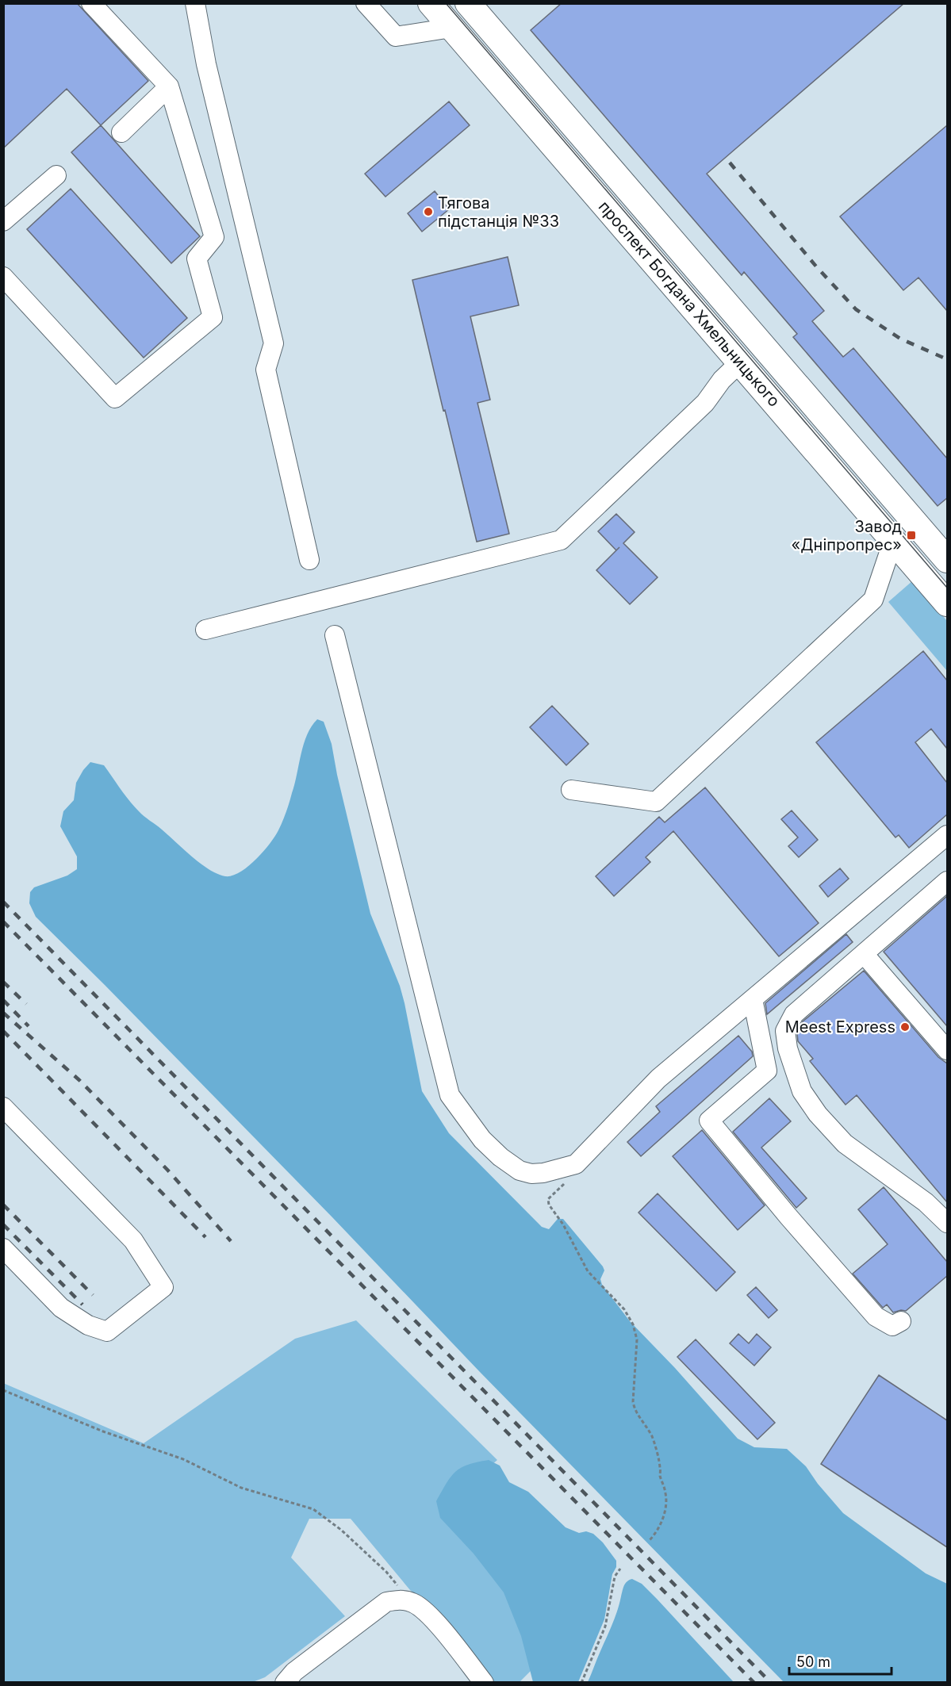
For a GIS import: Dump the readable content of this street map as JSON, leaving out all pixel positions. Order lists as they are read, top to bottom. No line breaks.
{"streets":{"main road":["проспект Богдана Хмельницького"]},"places":{"other":["Тягова пiдстанцiя №33","Meest Express"],"transit":["Завод «Дніпропрес»"]},"scale_bar":"50 m"}
